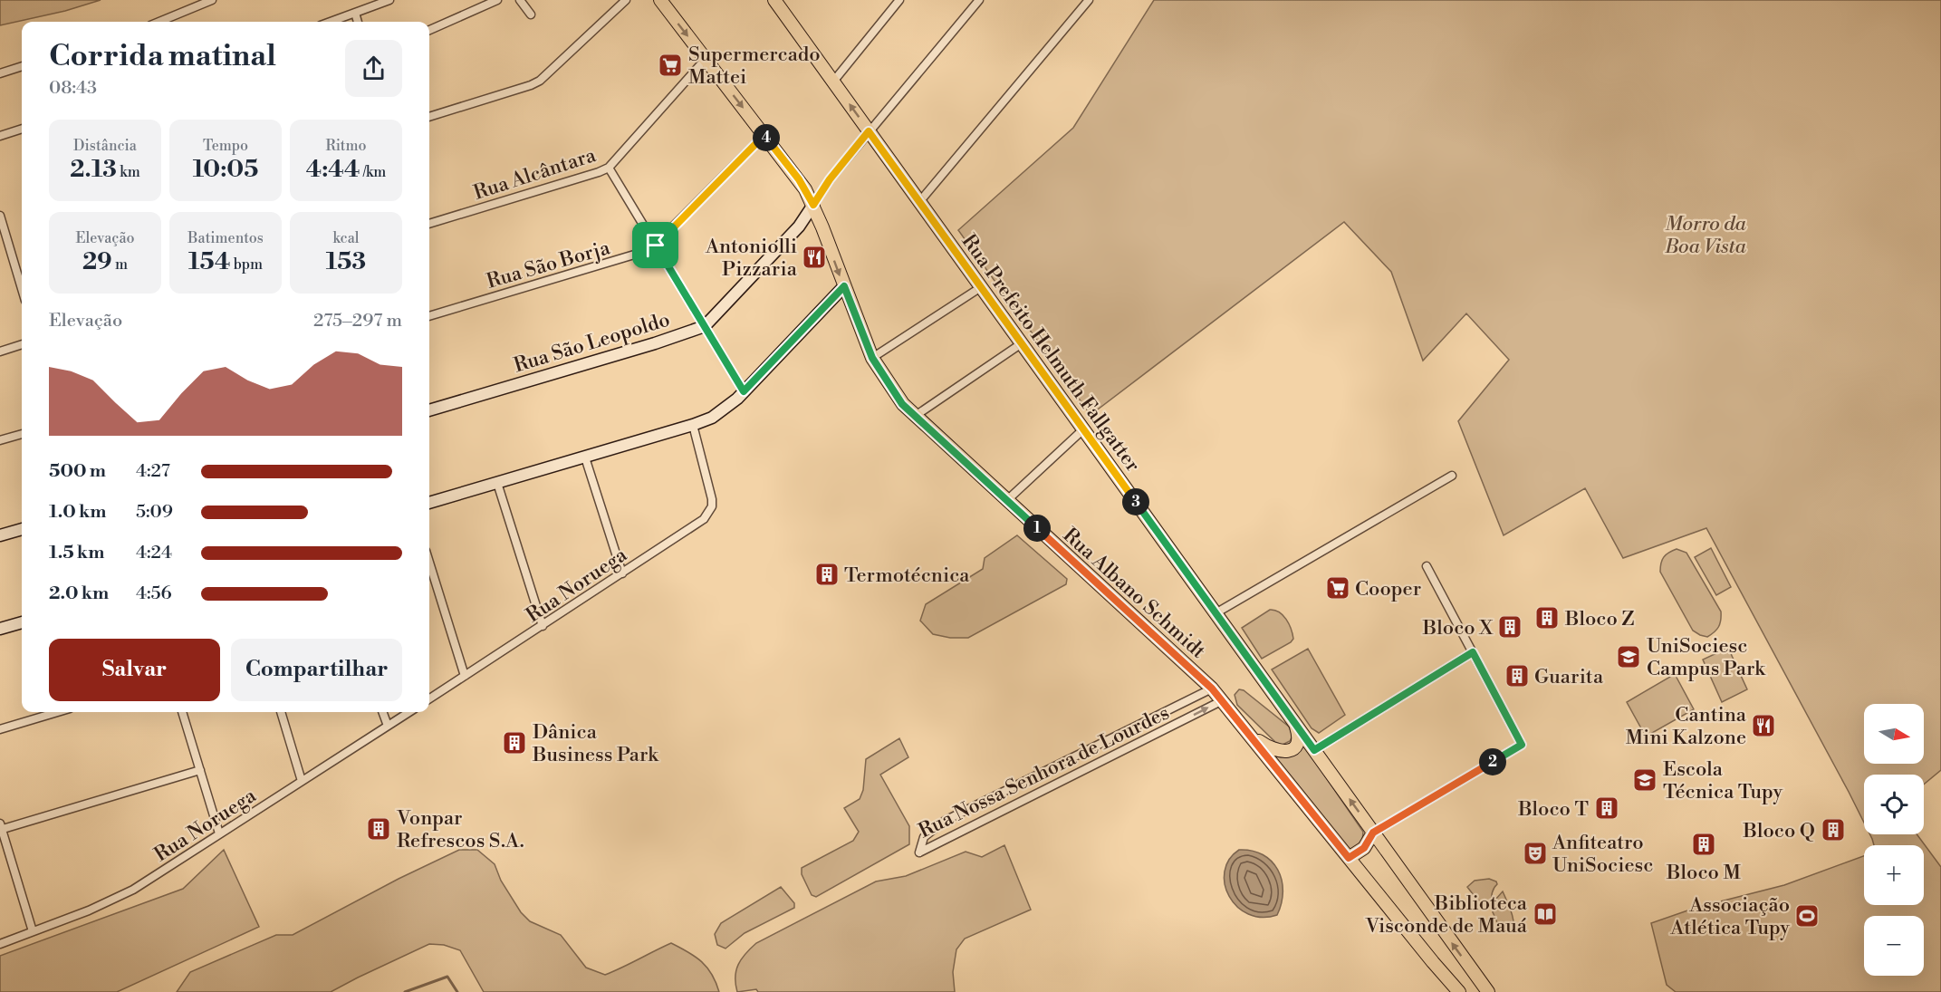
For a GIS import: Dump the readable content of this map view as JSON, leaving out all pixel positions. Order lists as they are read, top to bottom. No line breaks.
{"streets":{"main road":["Rua Prefeito Helmuth Fallgatter","Rua Albano Schmidt"],"street":["Rua Alcântara","Rua São Borja","Rua São Leopoldo","Rua Noruega","Rua Nossa Senhora de Lourdes"]},"crossings":[["Rua Alcântara","Rua Albano Schmidt"],["Rua São Borja","Rua Albano Schmidt"],["Rua São Leopoldo","Rua Albano Schmidt"],["Rua Albano Schmidt","Rua Nossa Senhora de Lourdes"]],"parks":["Morro da Boa Vista"],"places":{"supermarket":["Supermercado Mattei","Cooper"],"restaurant":["Antoniolli Pizzaria","Cantina Mini Kalzone"],"building":["Termotécnica","Bloco Z","Bloco X","Guarita","Dânica Business Park","Bloco T","Vonpar Refrescos S.A.","Bloco Q","Bloco M"],"school or university":["UniSociesc Campus Park","Escola Técnica Tupy"],"theatre":["Anfiteatro UniSociesc"],"library":["Biblioteca Visconde de Mauá"],"sports":["Associação Atlética Tupy"]},"north":"right","page":{"heading":["Corrida matinal","08:43"],"stats":[["Distância","2.13 km"],["Tempo","10:05"],["Ritmo","4:44 /km"],["Elevação","29 m"],["Batimentos","154 bpm"],["kcal","153"]],"pins":["4","3","1","2"],"chart":["Elevação","275–297 m"],"list":[{"name":"500 m","note":"4:27"},{"name":"1.0 km","note":"5:09"},{"name":"1.5 km","note":"4:24"},{"name":"2.0 km","note":"4:56"}],"buttons":["Salvar","Compartilhar"],"map_buttons":["+","−"]}}
